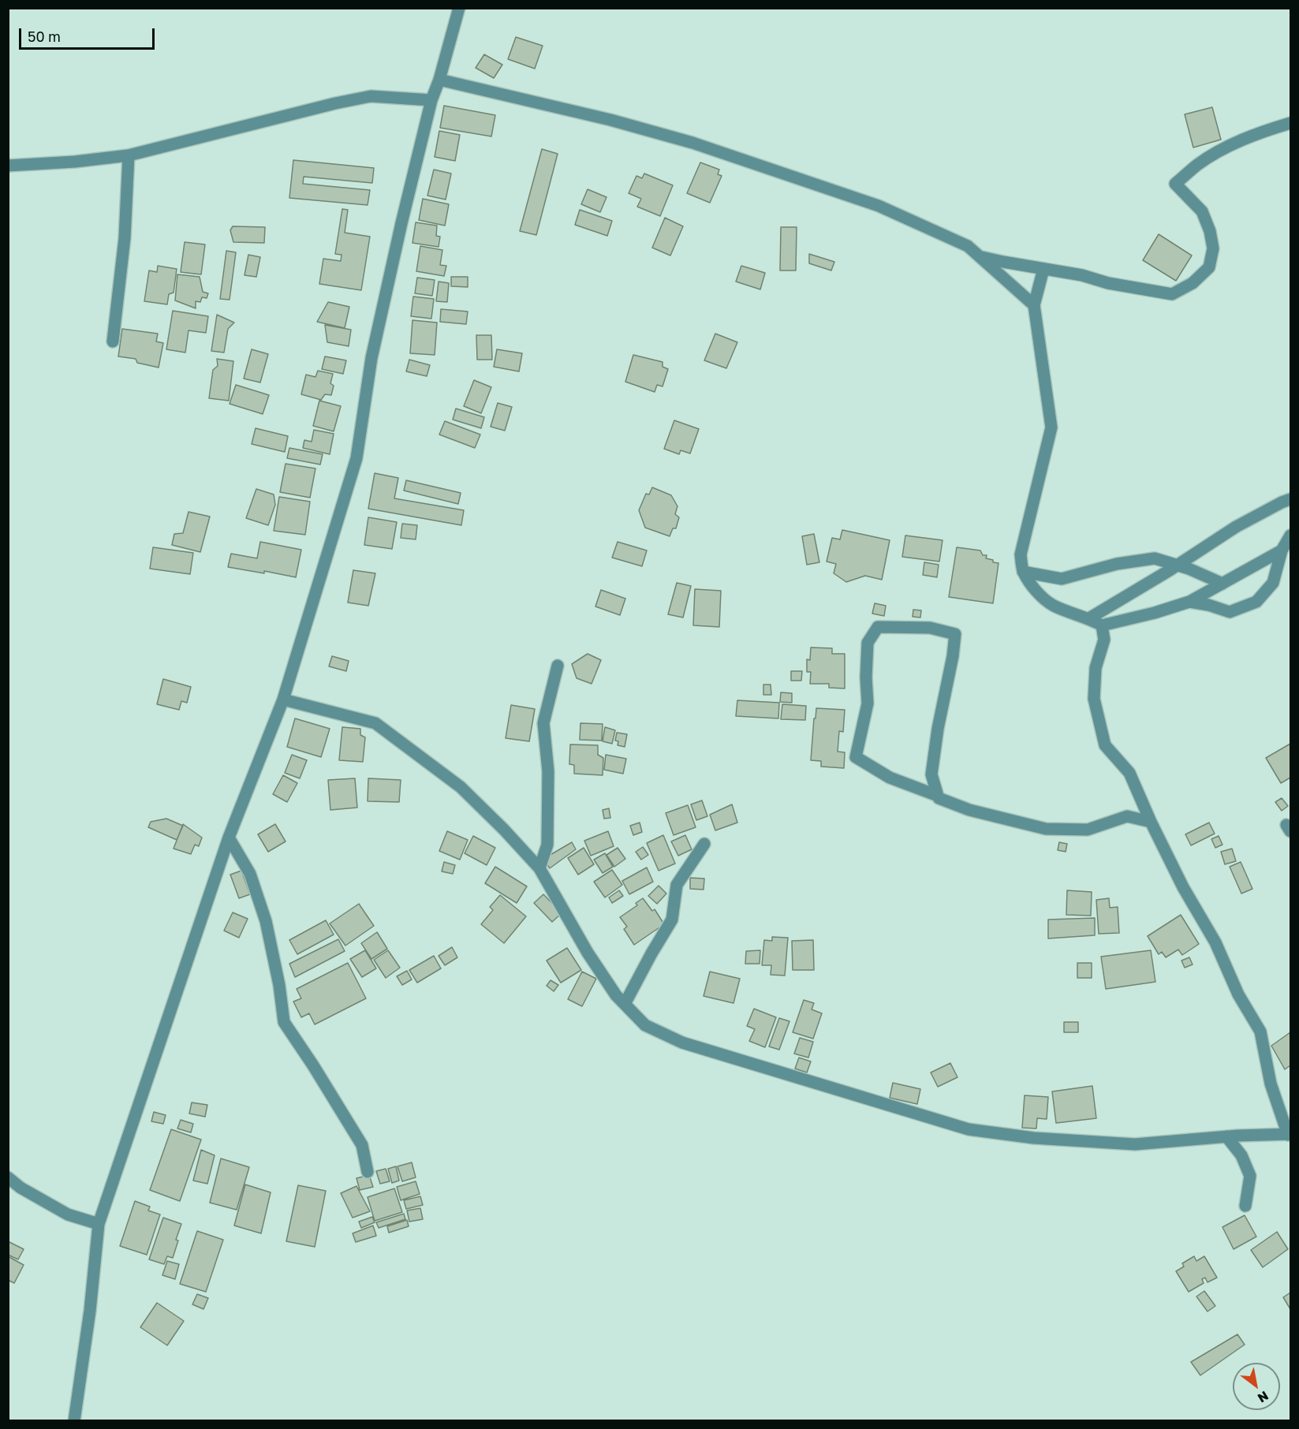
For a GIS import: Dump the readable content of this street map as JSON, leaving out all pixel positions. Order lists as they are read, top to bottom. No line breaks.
{"scale_bar":"50 m","north":"bottom right"}
